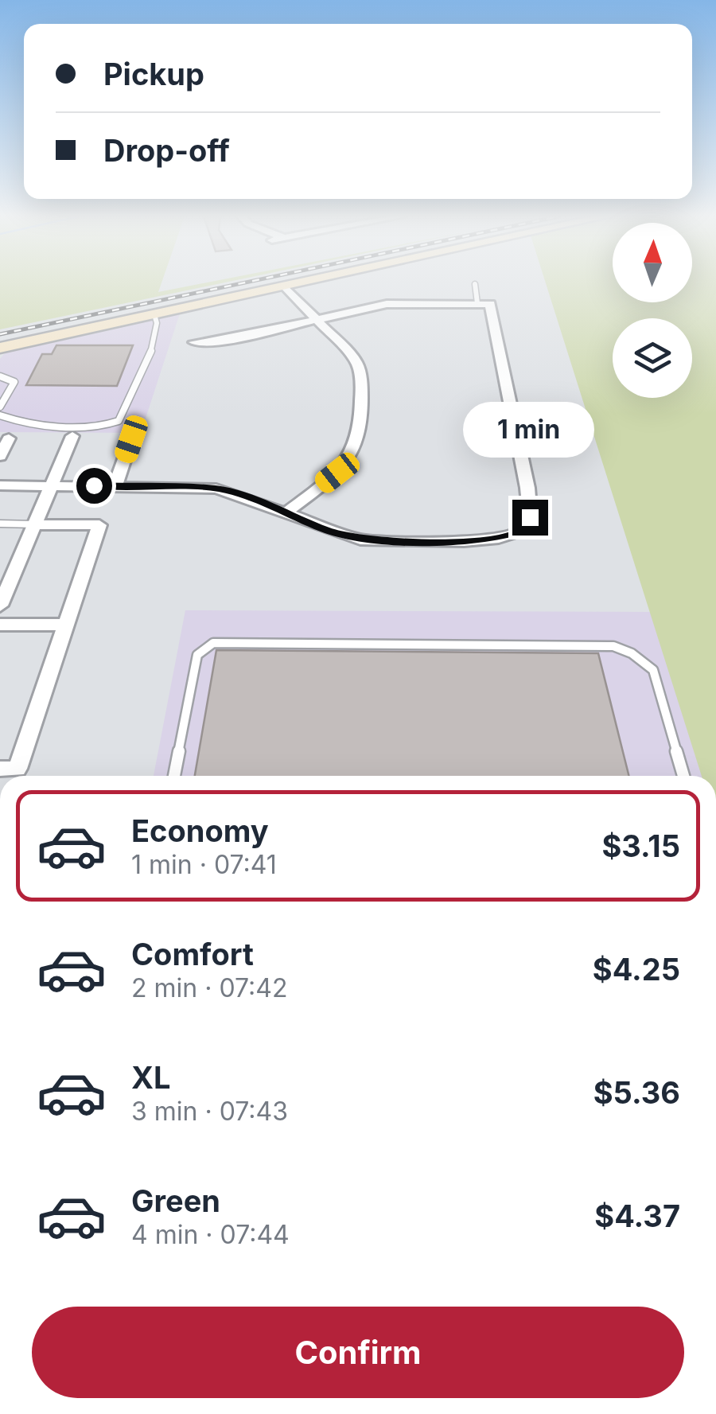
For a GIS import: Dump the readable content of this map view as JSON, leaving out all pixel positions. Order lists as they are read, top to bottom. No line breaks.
{"north":"top","page":{"banner":["Pickup","Drop-off"],"bubble":"1 min","list":[{"name":"Economy","note":"1 min · 07:41","value":"$3.15"},{"name":"Comfort","note":"2 min · 07:42","value":"$4.25"},{"name":"XL","note":"3 min · 07:43","value":"$5.36"},{"name":"Green","note":"4 min · 07:44","value":"$4.37"}],"buttons":"Confirm"}}
